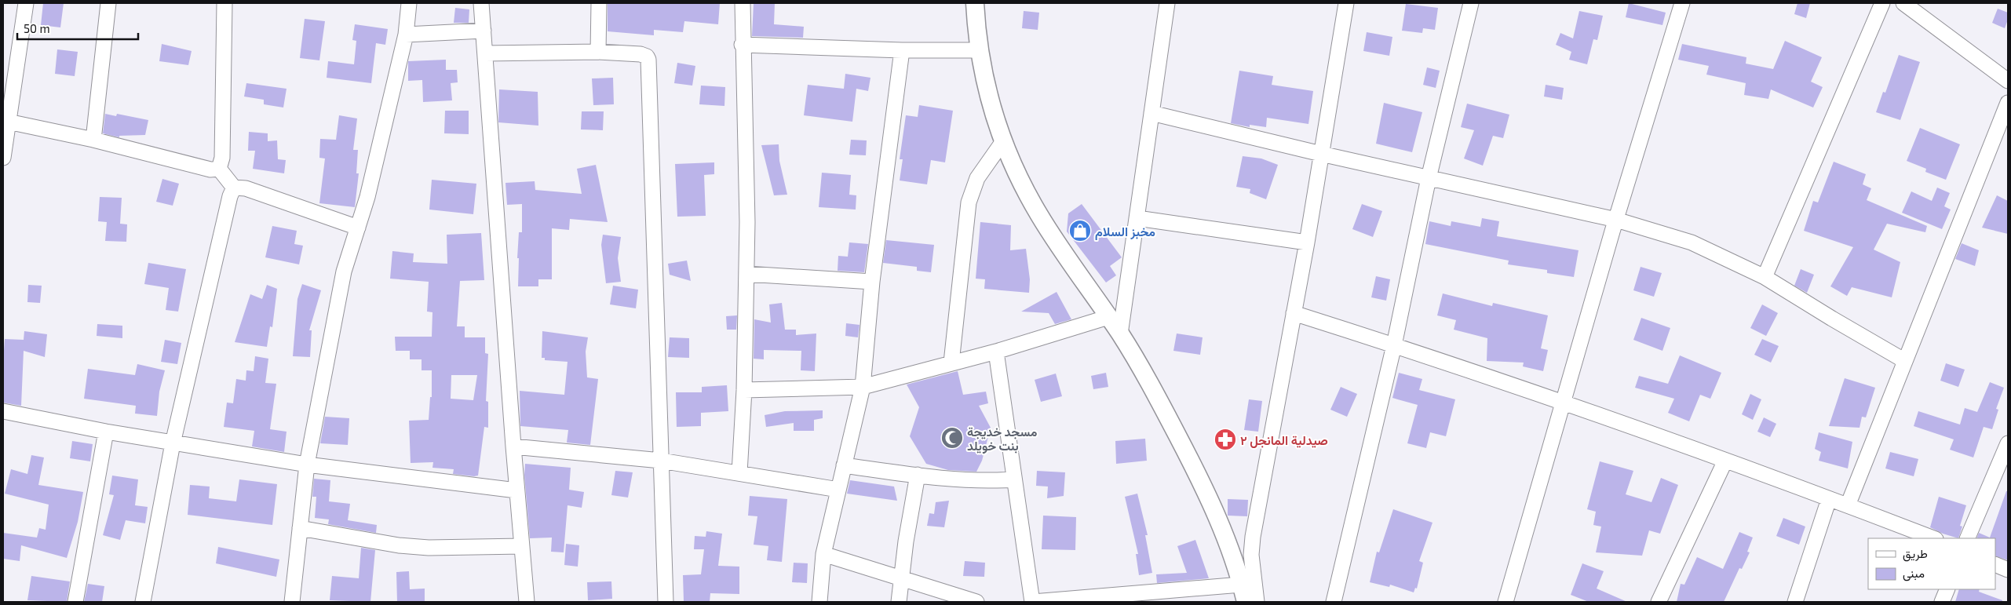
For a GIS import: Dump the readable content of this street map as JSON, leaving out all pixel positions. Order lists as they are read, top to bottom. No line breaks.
{"places":{"shop":["مخبز السلام"],"mosque":["مسجد خديجة بنت خويلد"],"pharmacy":["صيدلية المانجل ٢"]},"legend":["طريق","مبنى"],"scale_bar":"50 m"}
